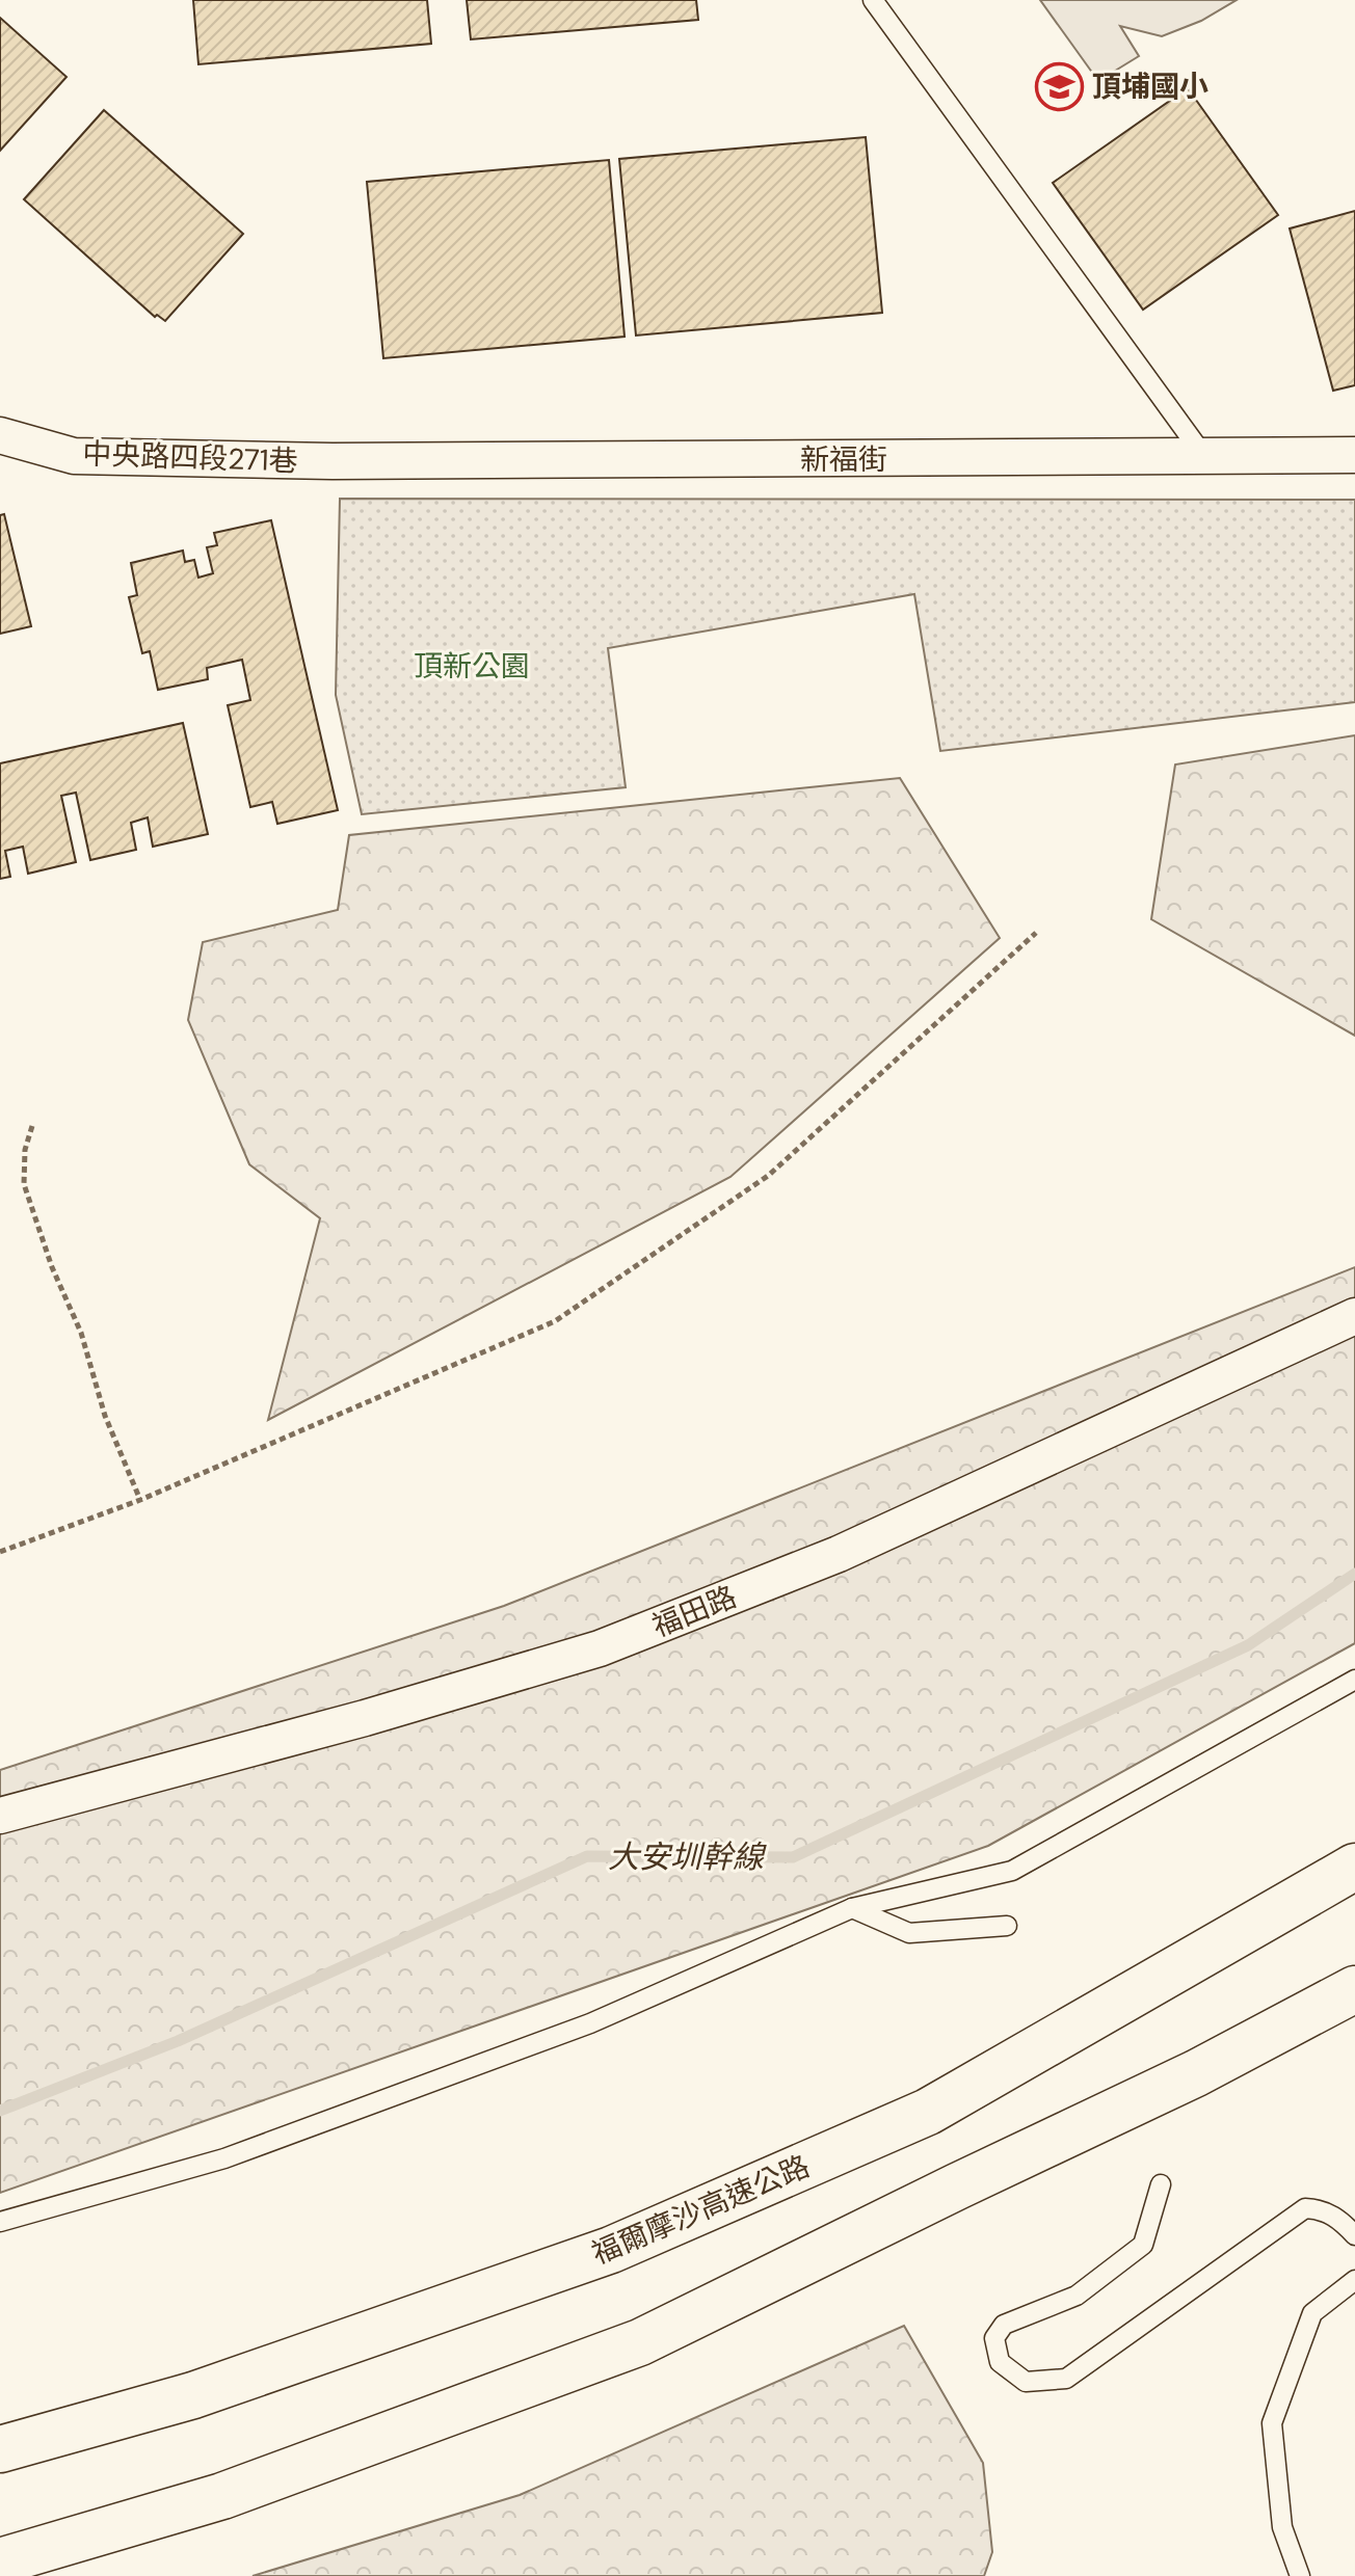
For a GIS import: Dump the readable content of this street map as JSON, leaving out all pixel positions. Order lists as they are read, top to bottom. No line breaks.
{"streets":{"highway":["福爾摩沙高速公路"],"street":["中央路四段271巷","新福街","福田路"]},"crossings":[["中央路四段271巷","新福街"]],"water":["大安圳幹線"],"parks":["頂新公園"],"places":{"school or university":["頂埔國小"]}}
